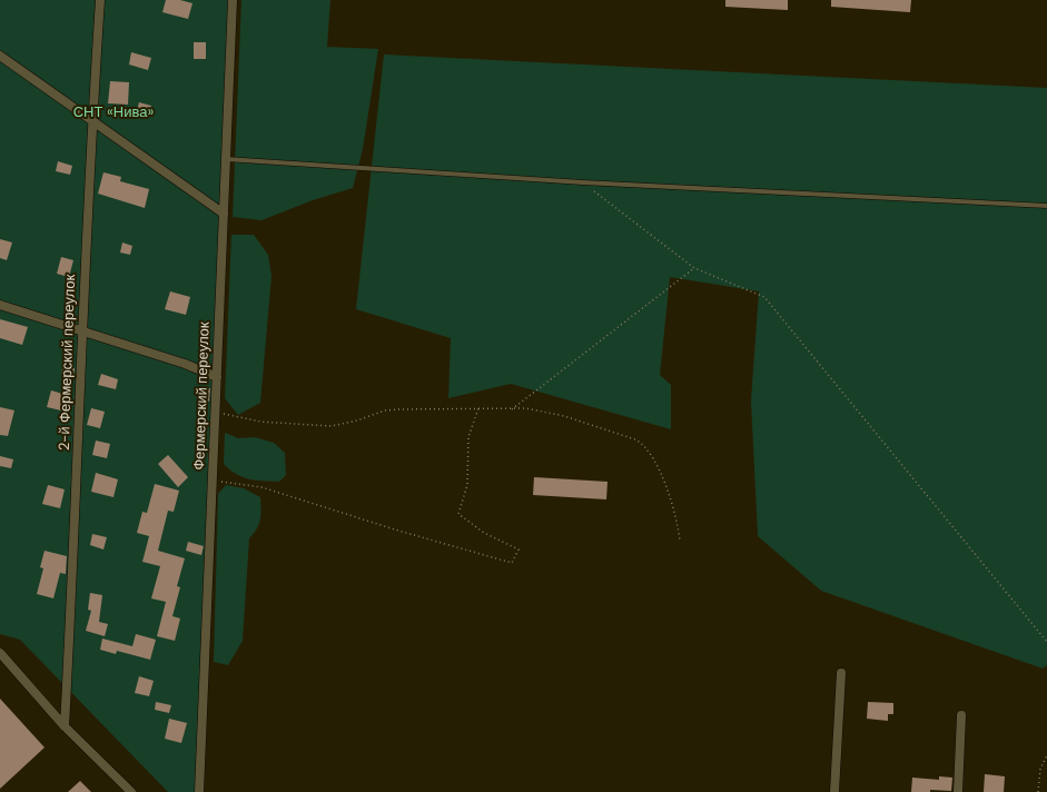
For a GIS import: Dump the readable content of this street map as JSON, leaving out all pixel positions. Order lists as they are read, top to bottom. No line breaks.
{"streets":{"street":["2-й Фермерский переулок","Фермерский переулок"]},"parks":["СНТ «Нива»"]}
